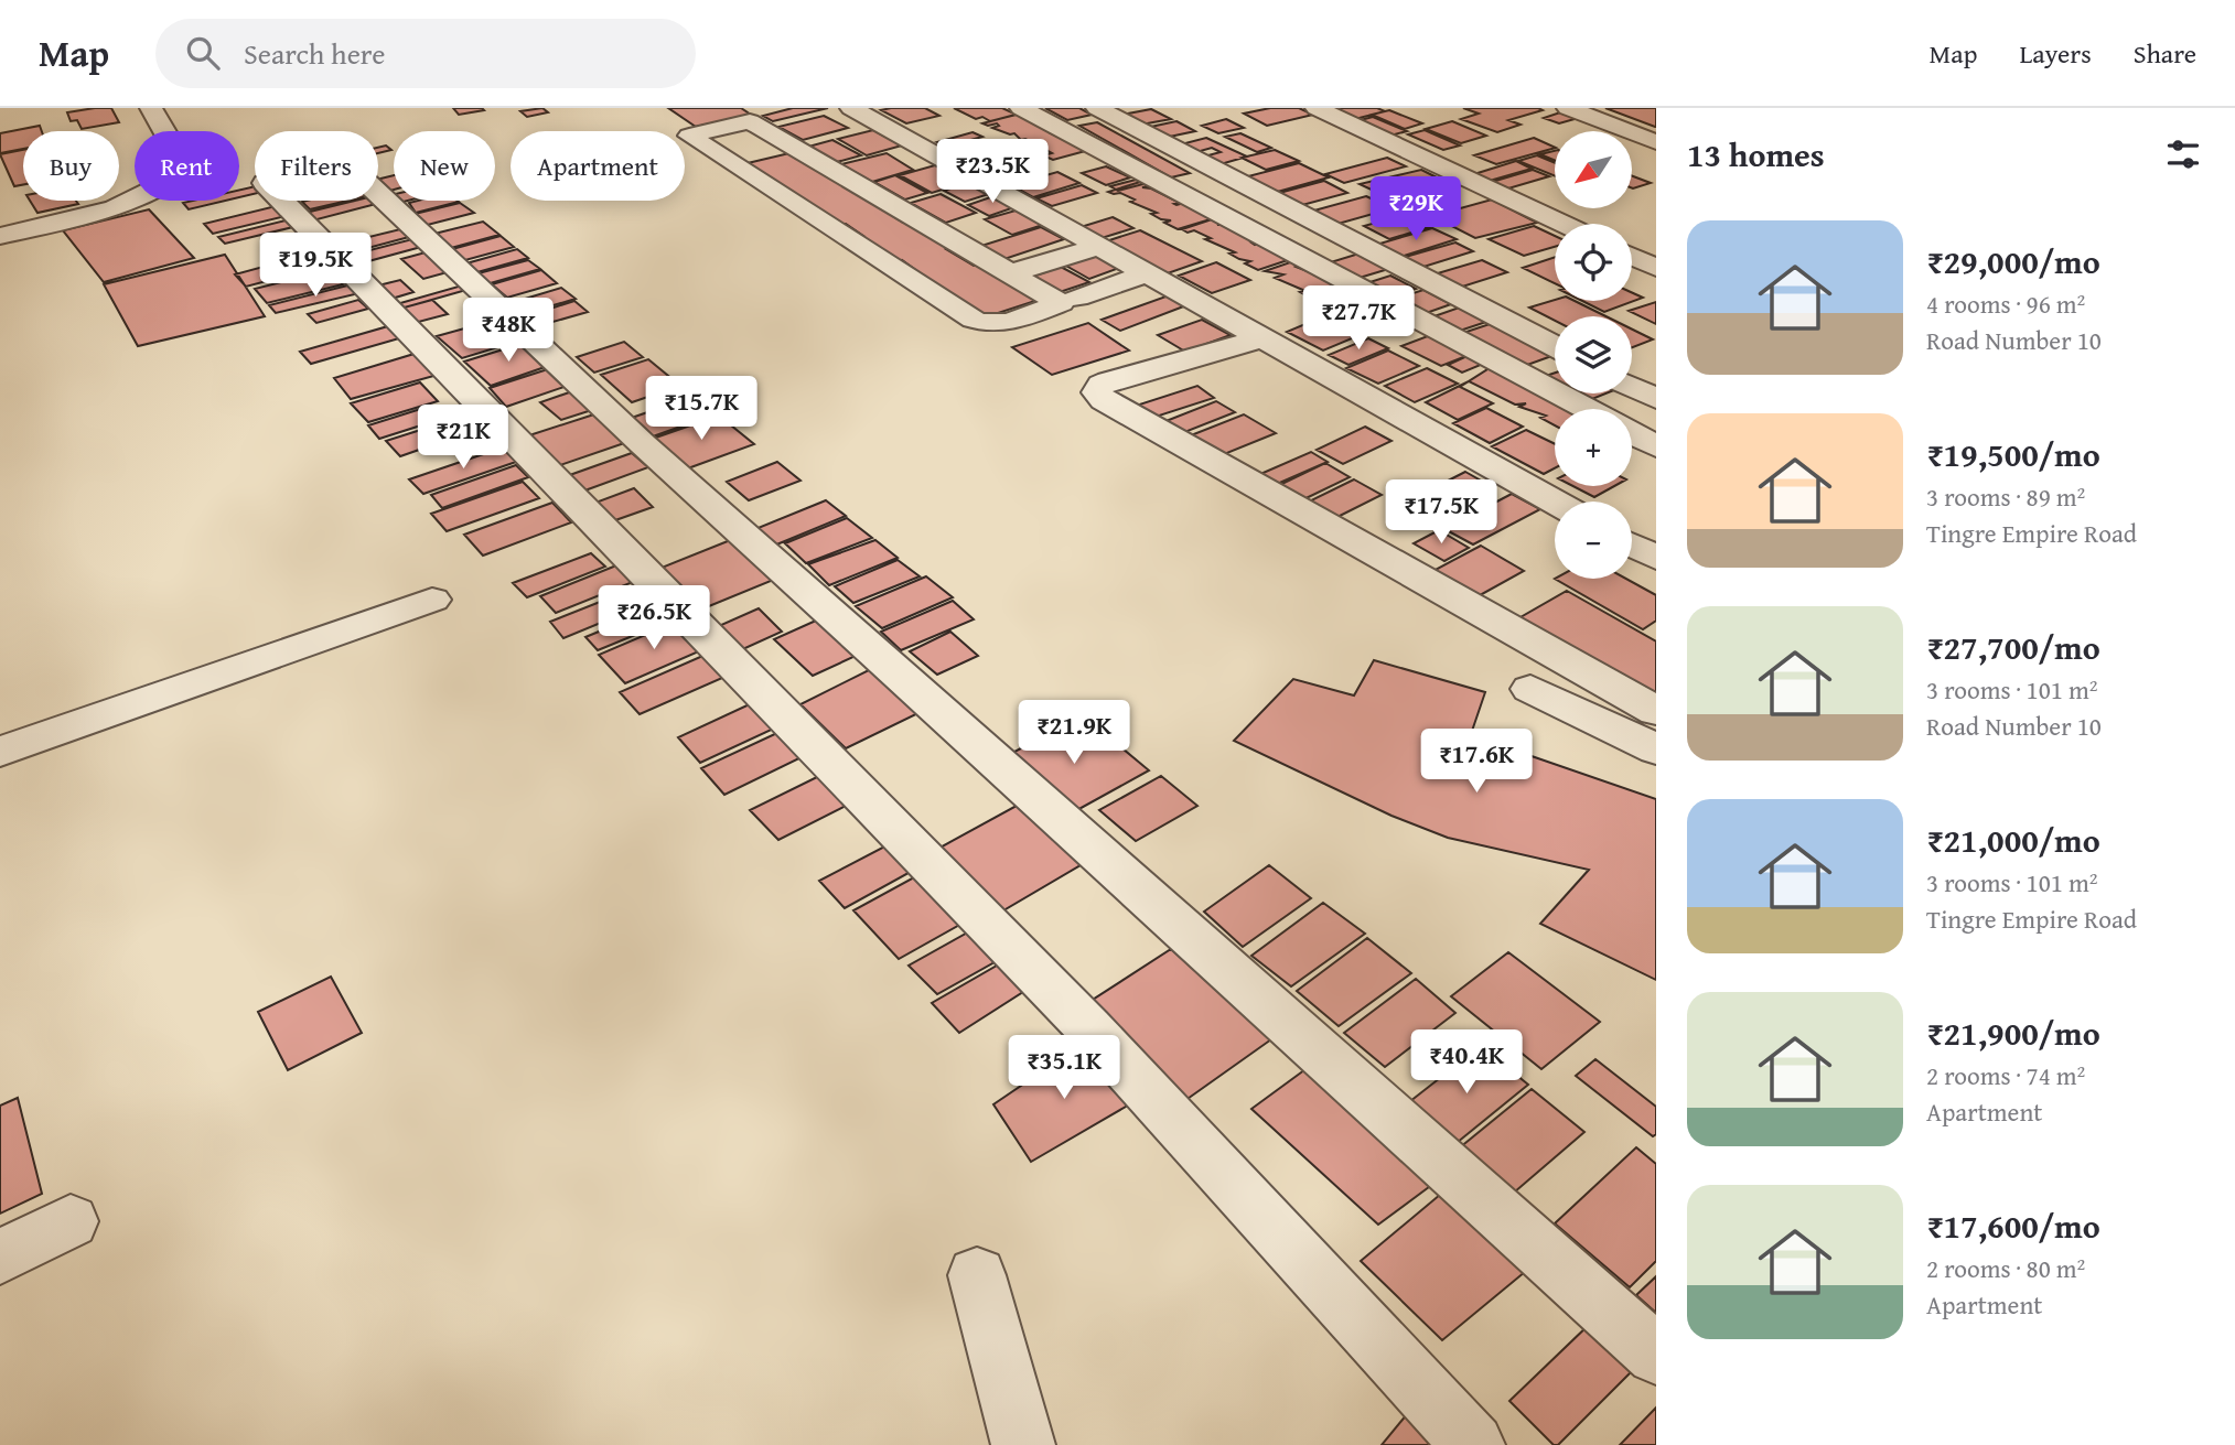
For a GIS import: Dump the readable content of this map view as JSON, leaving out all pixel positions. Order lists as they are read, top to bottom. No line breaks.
{"north":"bottom left","page":{"header":"Map","search":"Search here","nav":["Map","Layers","Share"],"heading":"13 homes","map_buttons":["+","−"],"chip":["Buy","Rent","Filters","New","Apartment"],"price":["₹23.5K","₹29K","₹19.5K","₹27.7K","₹48K","₹15.7K","₹21K","₹17.5K","₹26.5K","₹21.9K","₹17.6K","₹40.4K","₹35.1K"],"list":[{"name":"₹29,000/mo","note":"4 rooms · 96 m² · Road Number 10"},{"name":"₹19,500/mo","note":"3 rooms · 89 m² · Tingre Empire Road"},{"name":"₹27,700/mo","note":"3 rooms · 101 m² · Road Number 10"},{"name":"₹21,000/mo","note":"3 rooms · 101 m² · Tingre Empire Road"},{"name":"₹21,900/mo","note":"2 rooms · 74 m² · Apartment"},{"name":"₹17,600/mo","note":"2 rooms · 80 m² · Apartment"}]}}
